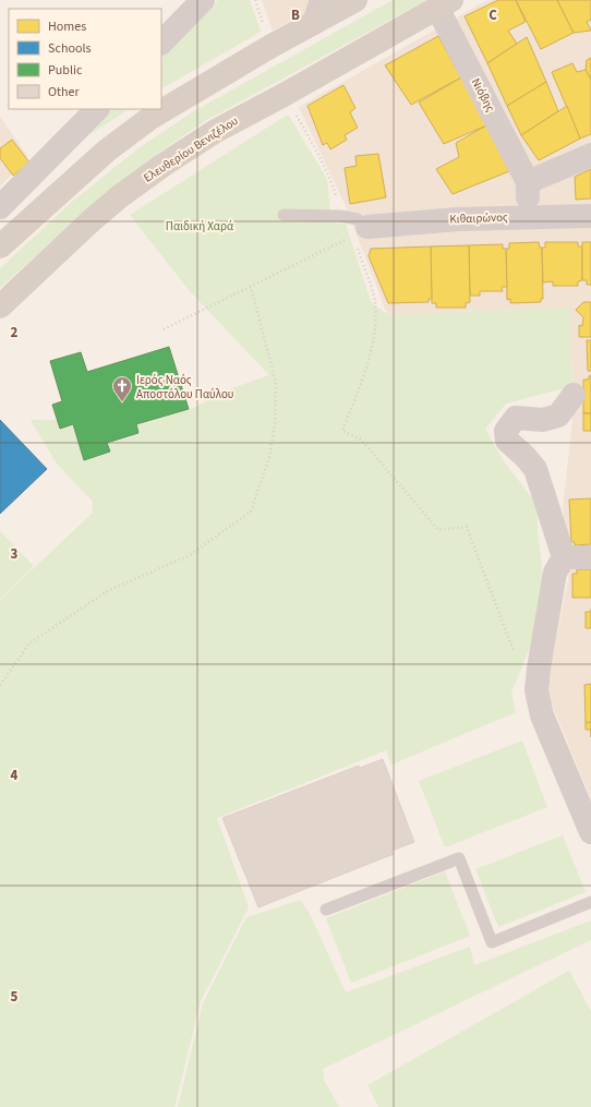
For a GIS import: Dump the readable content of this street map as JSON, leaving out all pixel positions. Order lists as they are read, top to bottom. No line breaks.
{"streets":{"main road":["Ελευθερίου Βενιζέλου"],"street":["Νιόβης","Κιθαιρώνος"]},"crossings":[["Νιόβης","Ελευθερίου Βενιζέλου"]],"parks":["Παιδική Χαρά"],"places":{"church":["Ιερός Ναός Αποστόλου Παύλου"]},"legend":["Homes","Schools","Public","Other"],"grid":{"columns":["B","C"],"rows":["2","3","4","5"]}}
